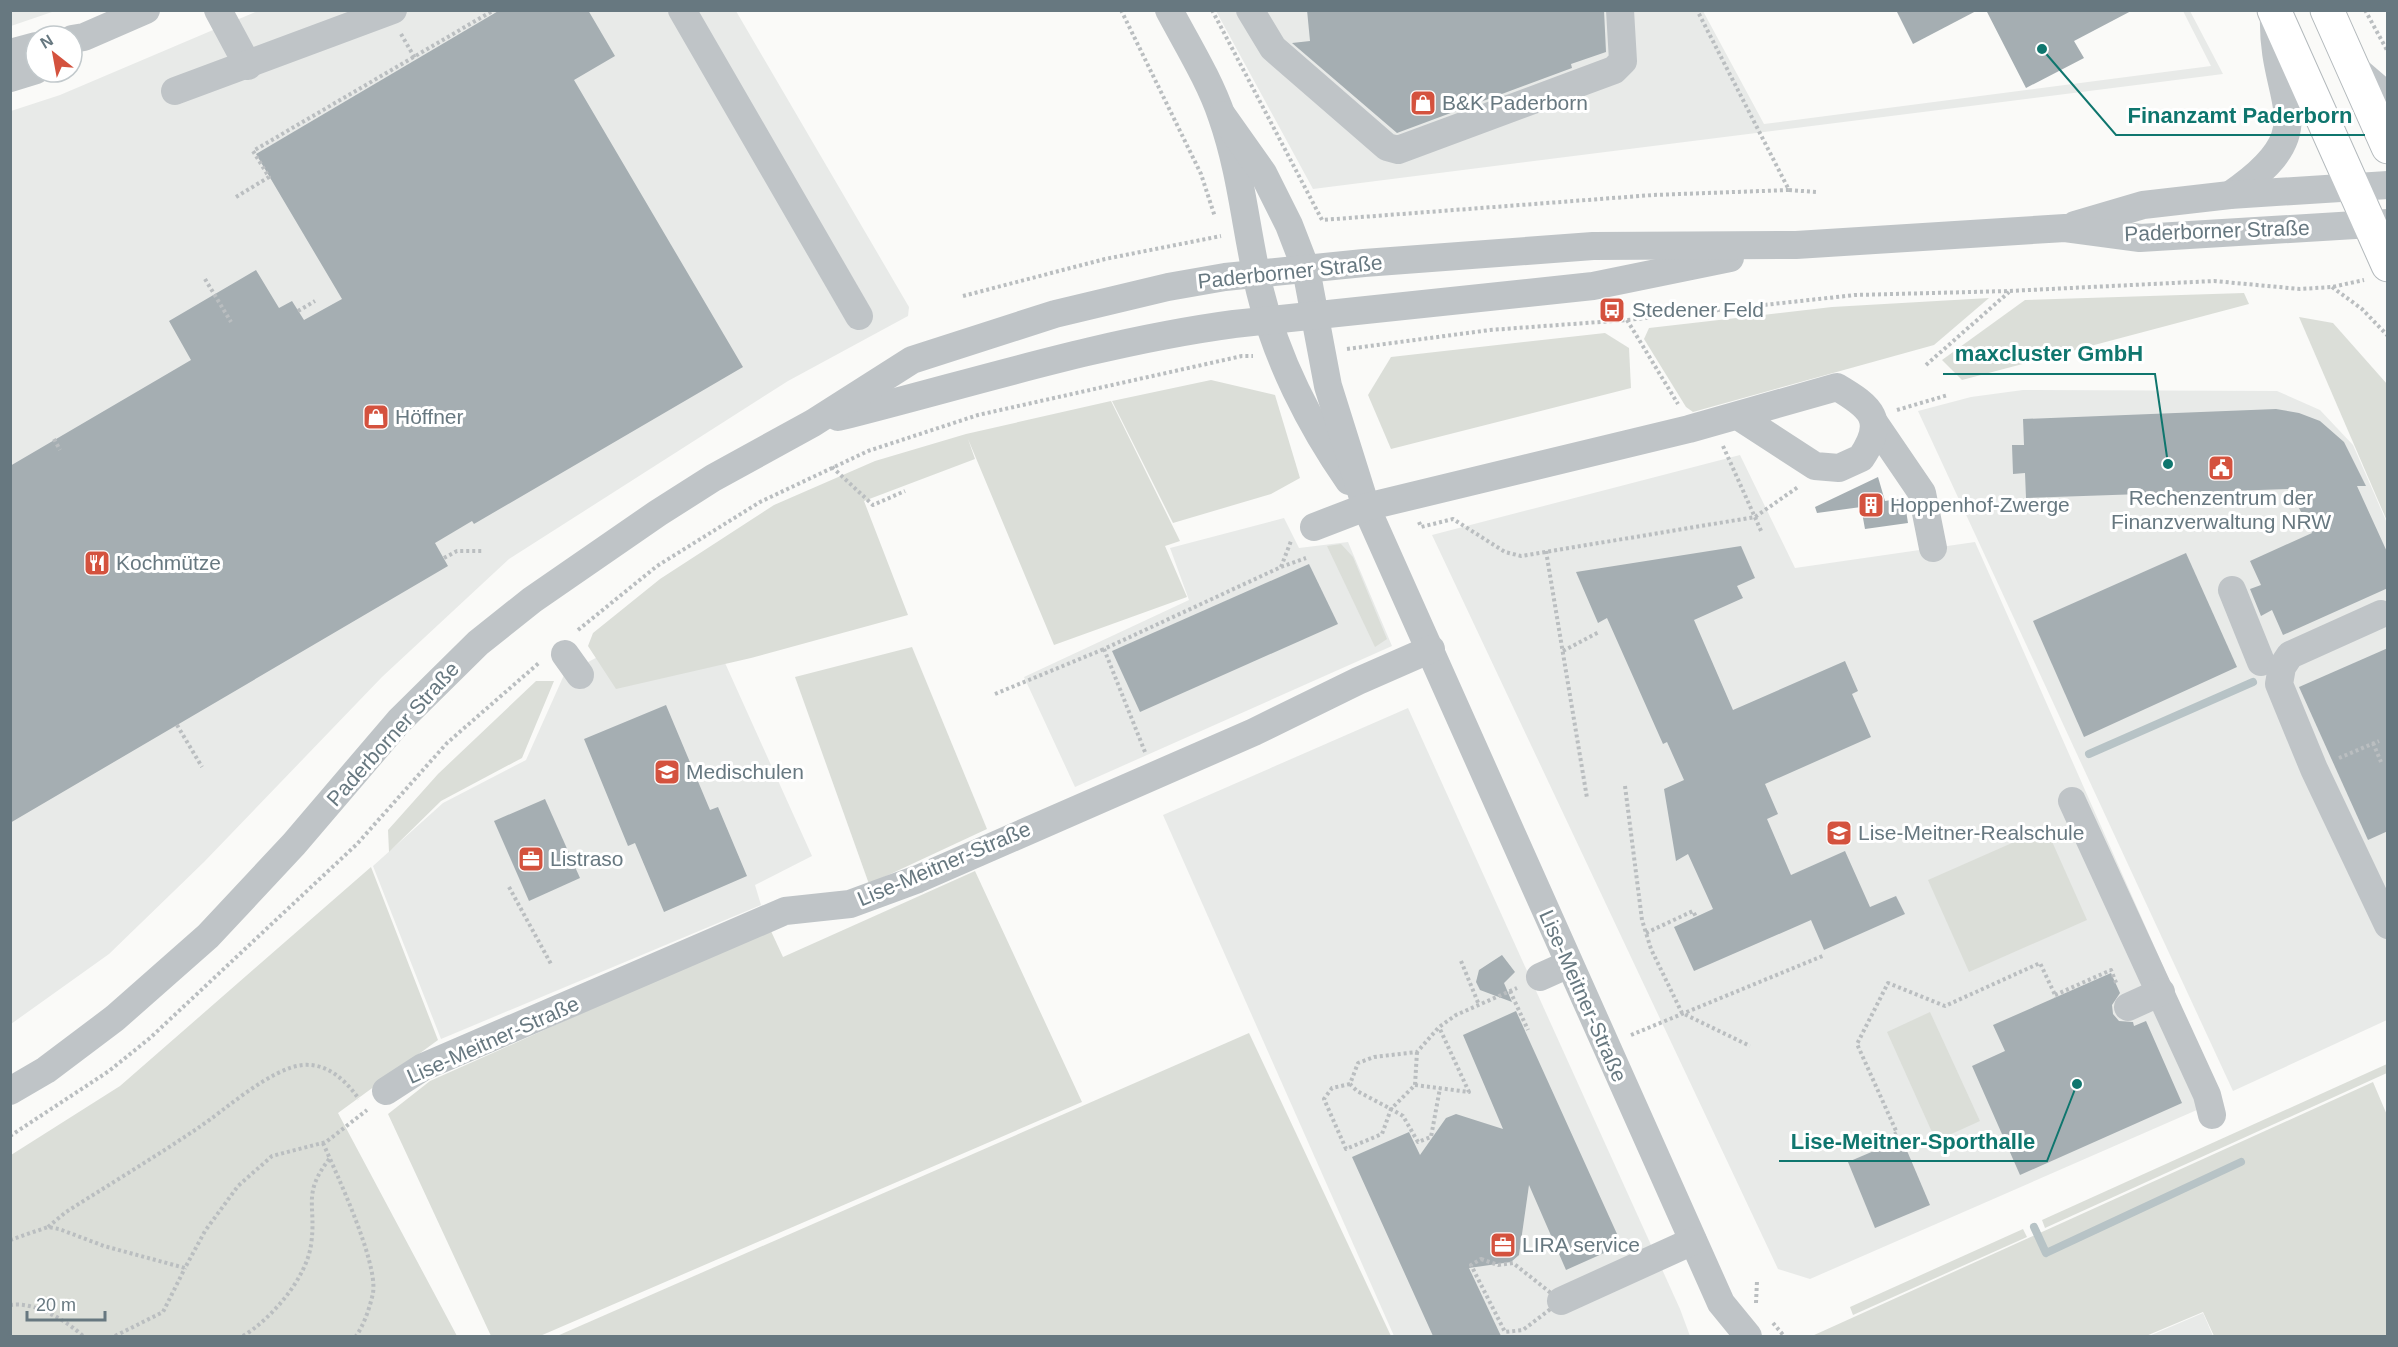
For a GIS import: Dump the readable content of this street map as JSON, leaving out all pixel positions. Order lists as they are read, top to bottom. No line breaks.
{"streets":{"street":["Paderborner Straße","Lise-Meitner-Straße"]},"crossings":[["Paderborner Straße","Lise-Meitner-Straße"]],"places":{"other":["Finanzamt Paderborn","maxcluster GmbH","Lise-Meitner-Sporthalle"],"shop":["B&K Paderborn","Höffner"],"bus stop":["Stedener Feld"],"public building":["Rechenzentrum der Finanzverwaltung NRW"],"building":["Hoppenhof-Zwerge"],"restaurant":["Kochmütze"],"school or university":["Medischulen","Lise-Meitner-Realschule"],"office":["Listraso","LIRA service"]},"scale_bar":"20 m","north":"top left"}
